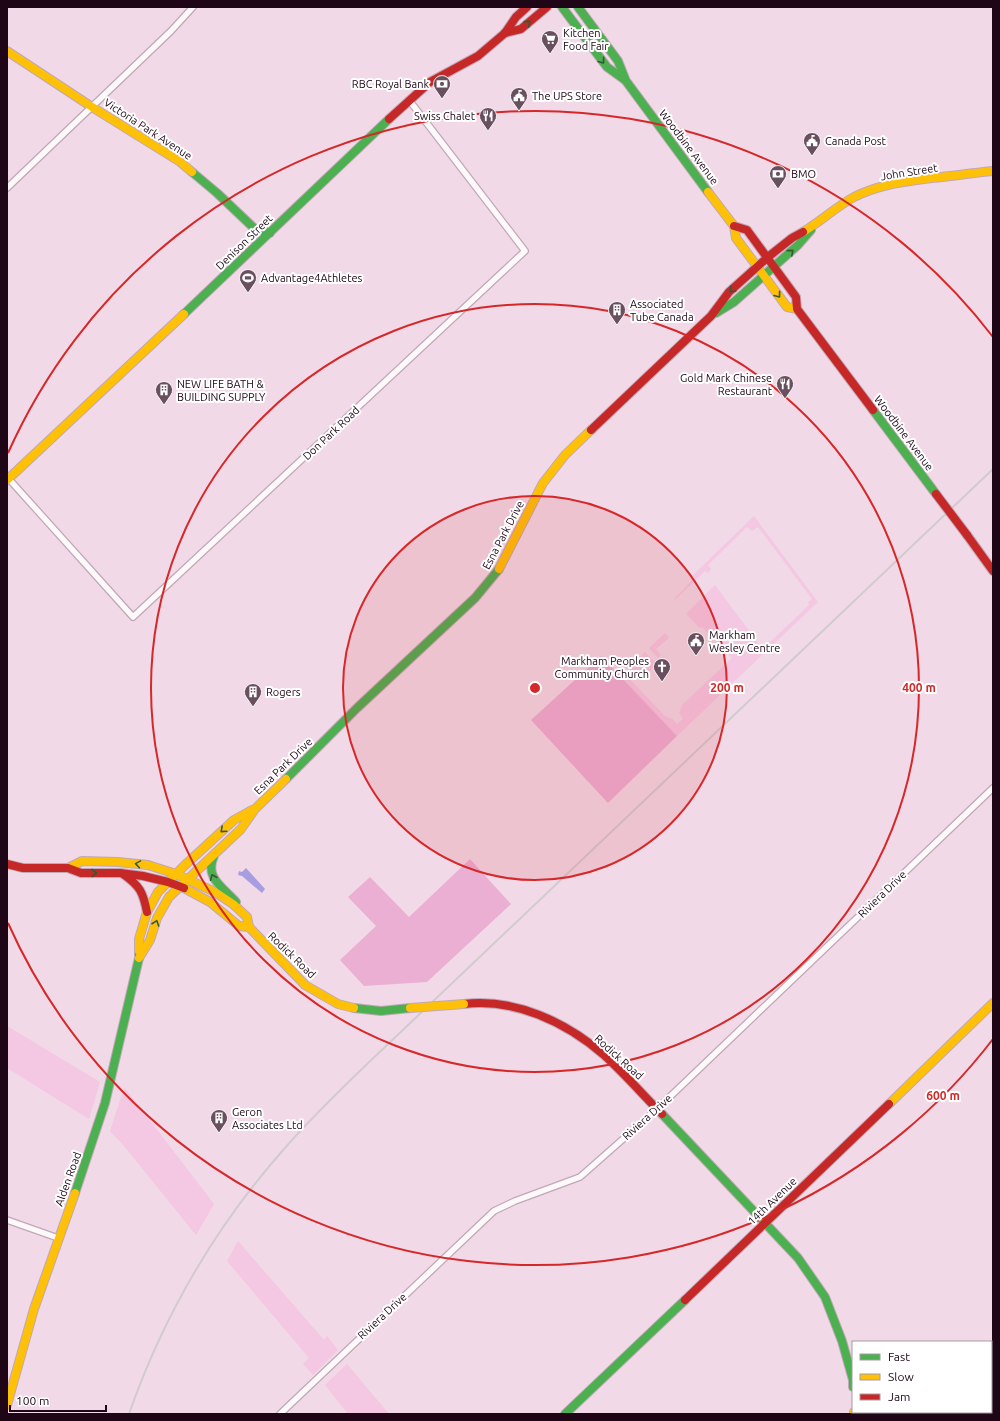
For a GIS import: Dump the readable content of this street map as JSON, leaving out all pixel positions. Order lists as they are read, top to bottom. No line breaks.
{"streets":{"main road":["Victoria Park Avenue","Woodbine Avenue","John Street","Denison Street","Esna Park Drive","Rodick Road","Alden Road","14th Avenue"],"street":["Don Park Road","Riviera Drive"]},"crossings":[["Victoria Park Avenue","Denison Street"],["Woodbine Avenue","John Street"],["Woodbine Avenue","Esna Park Drive"],["John Street","Esna Park Drive"],["Denison Street","Don Park Road"],["Esna Park Drive","Rodick Road"],["Esna Park Drive","Alden Road"],["Riviera Drive","Rodick Road"],["Rodick Road","Alden Road"],["Rodick Road","14th Avenue"]],"places":{"supermarket":["Kitchen Food Fair"],"bank":["RBC Royal Bank","BMO"],"public building":["The UPS Store","Canada Post","Markham Wesley Centre"],"restaurant":["Swiss Chalet","Gold Mark Chinese Restaurant"],"sports":["Advantage4Athletes"],"building":["Associated Tube Canada","NEW LIFE BATH & BUILDING SUPPLY","Rogers","Geron Associates Ltd"],"church":["Markham Peoples Community Church"]},"legend":["Fast","Slow","Jam"],"scale_bar":"100 m","rings":["200 m","400 m","600 m"]}
